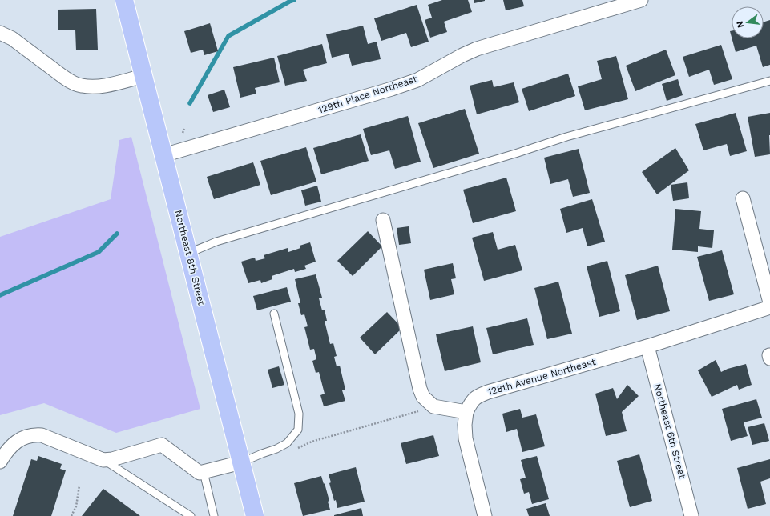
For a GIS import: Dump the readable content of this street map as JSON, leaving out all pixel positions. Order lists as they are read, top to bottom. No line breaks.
{"streets":{"main road":["Northeast 8th Street"],"street":["129th Place Northeast","128th Avenue Northeast","Northeast 6th Street"]},"crossings":[["129th Place Northeast","Northeast 8th Street"],["128th Avenue Northeast","Northeast 6th Street"]],"north":"left"}
